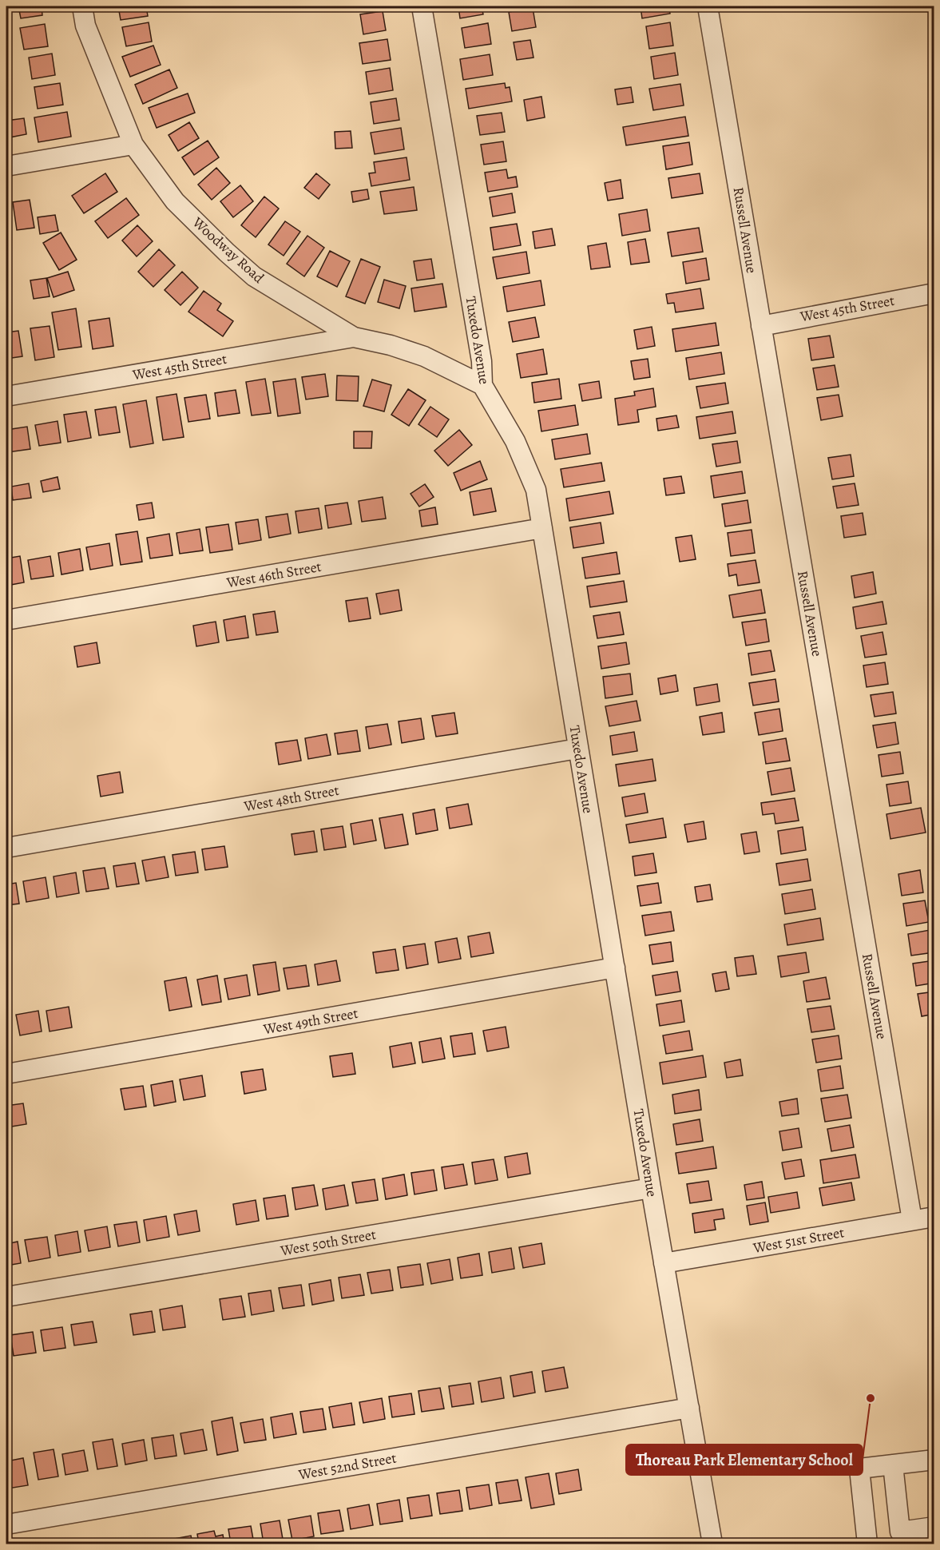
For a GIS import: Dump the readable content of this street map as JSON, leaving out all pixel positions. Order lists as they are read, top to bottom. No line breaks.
{"streets":{"street":["Russell Avenue","Woodway Road","West 45th Street","Tuxedo Avenue","West 46th Street","West 48th Street","West 49th Street","West 51st Street","West 50th Street","West 52nd Street"]},"crossings":[["Russell Avenue","West 45th Street"],["Russell Avenue","West 51st Street"],["Woodway Road","West 45th Street"],["Woodway Road","Tuxedo Avenue"],["Tuxedo Avenue","West 46th Street"],["Tuxedo Avenue","West 48th Street"],["Tuxedo Avenue","West 49th Street"],["Tuxedo Avenue","West 51st Street"],["Tuxedo Avenue","West 50th Street"],["Tuxedo Avenue","West 52nd Street"]],"places":["Thoreau Park Elementary School"]}
